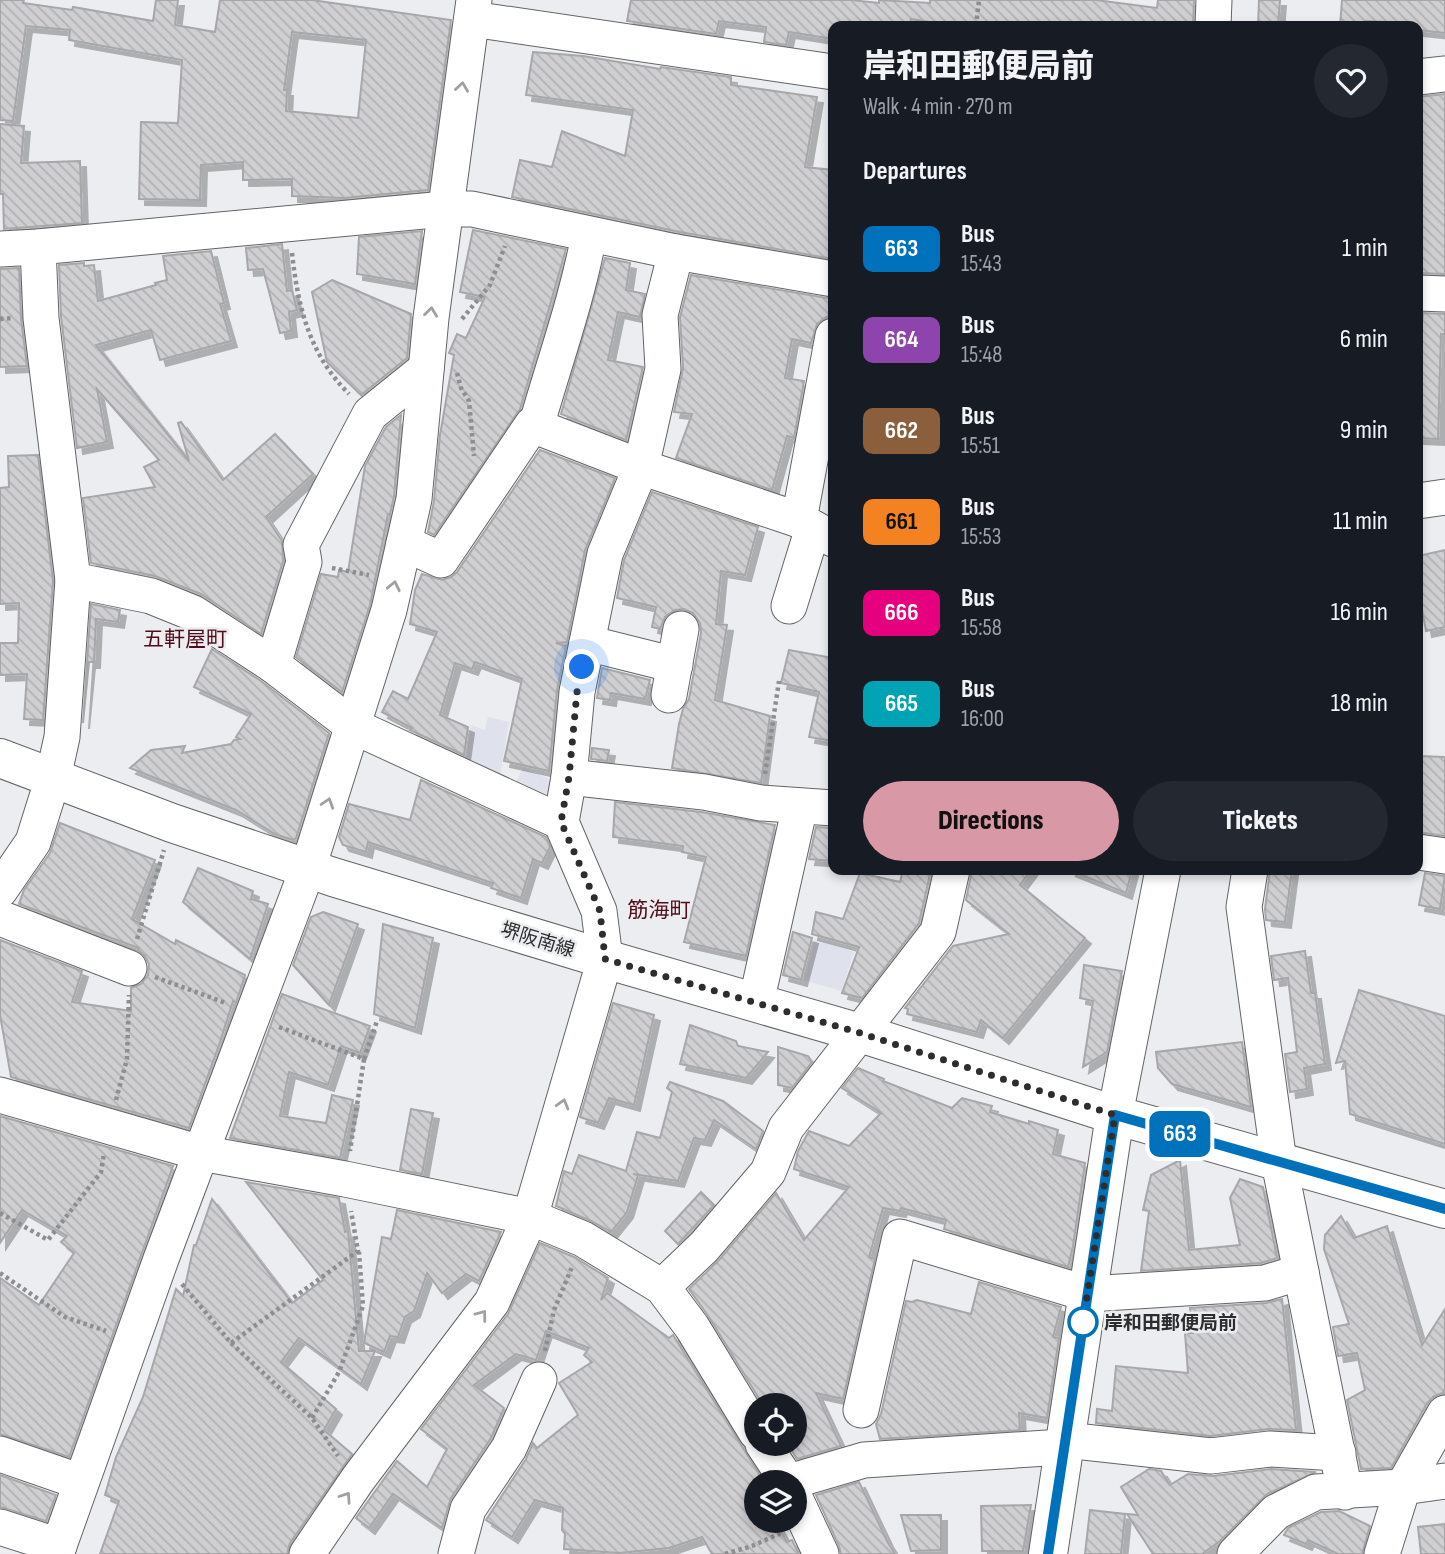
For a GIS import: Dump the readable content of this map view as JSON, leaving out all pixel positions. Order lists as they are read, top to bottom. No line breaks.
{"streets":{"main road":["堺阪南線"]},"districts":["五軒屋町","筋海町"],"places":["岸和田郵便局前"],"lines":["bus line 663"],"page":{"on_map":"663","heading":[["岸和田郵便局前","Walk · 4 min · 270 m"],"Departures"],"list":[{"mark":"663","name":"Bus","note":"15:43","value":"1 min"},{"mark":"664","name":"Bus","note":"15:48","value":"6 min"},{"mark":"662","name":"Bus","note":"15:51","value":"9 min"},{"mark":"661","name":"Bus","note":"15:53","value":"11 min"},{"mark":"666","name":"Bus","note":"15:58","value":"16 min"},{"mark":"665","name":"Bus","note":"16:00","value":"18 min"}],"buttons":["Directions","Tickets"]}}
